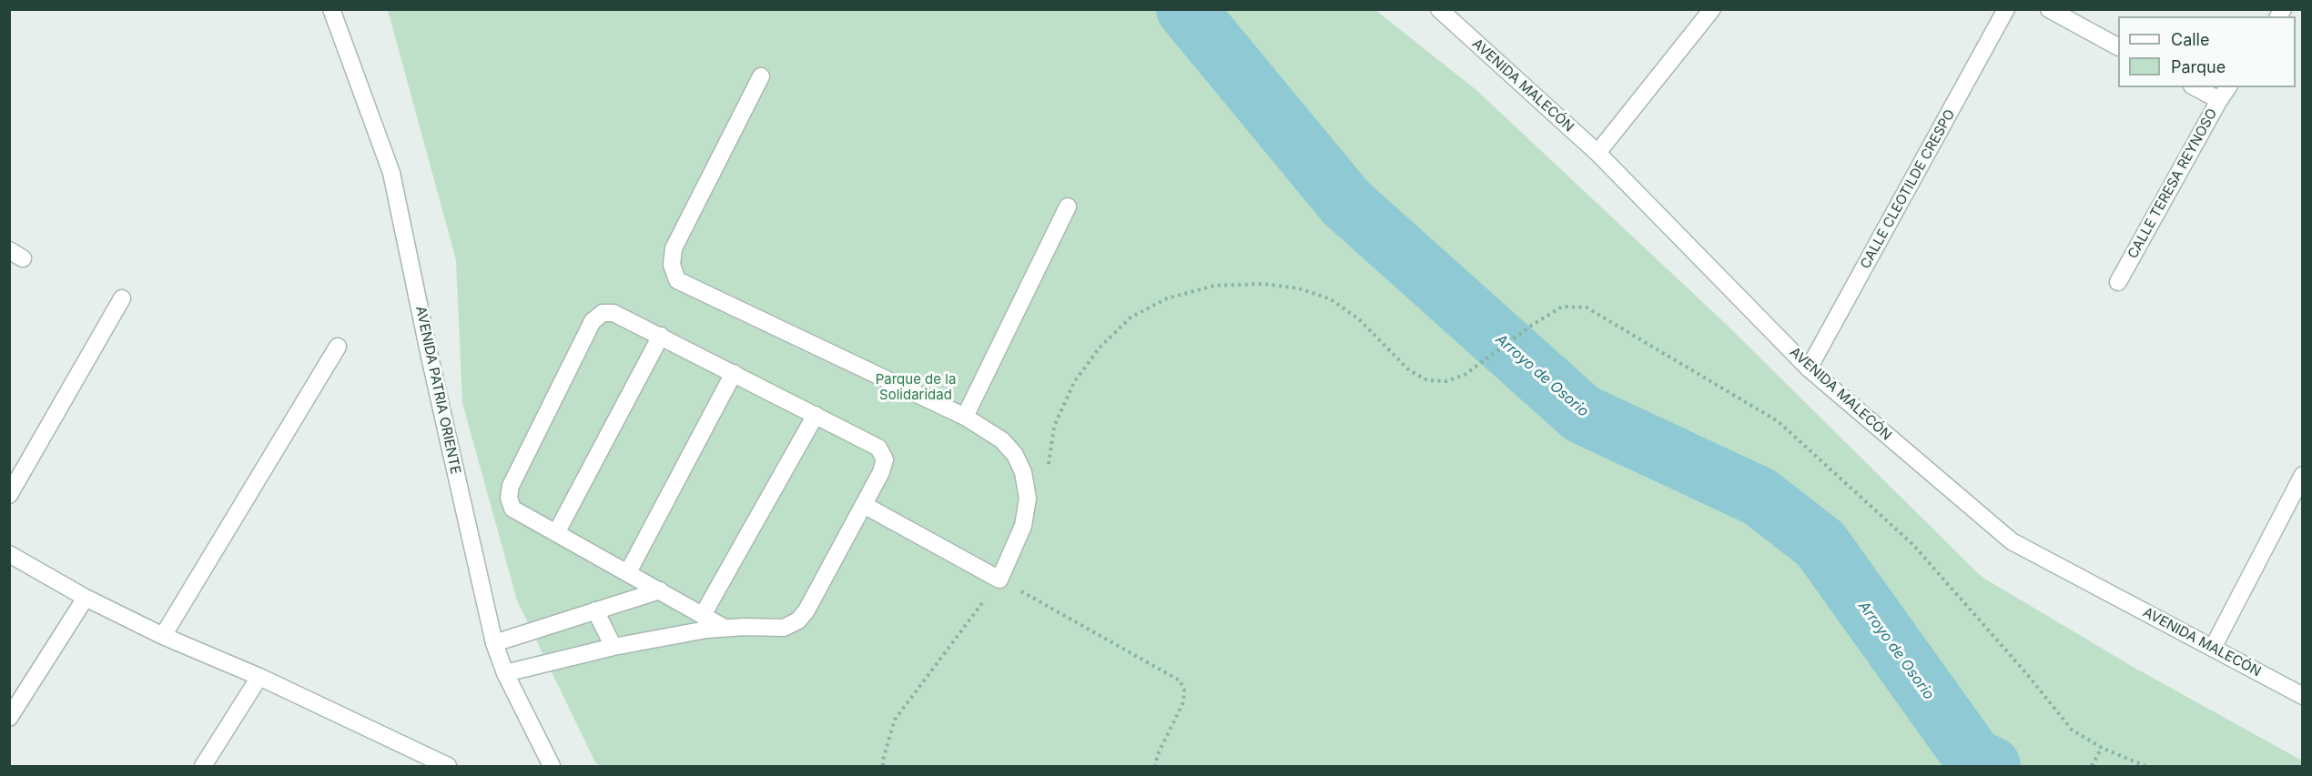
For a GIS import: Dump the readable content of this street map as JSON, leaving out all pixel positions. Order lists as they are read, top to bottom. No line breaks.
{"streets":{"street":["AVENIDA MALECÓN","CALLE TERESA REYNOSO","CALLE CLEOTILDE CRESPO","AVENIDA PATRIA ORIENTE"]},"crossings":[["AVENIDA MALECÓN","CALLE CLEOTILDE CRESPO"]],"water":["Arroyo de Osorio"],"parks":["Parque de la Solidaridad"],"legend":["Calle","Parque"]}
